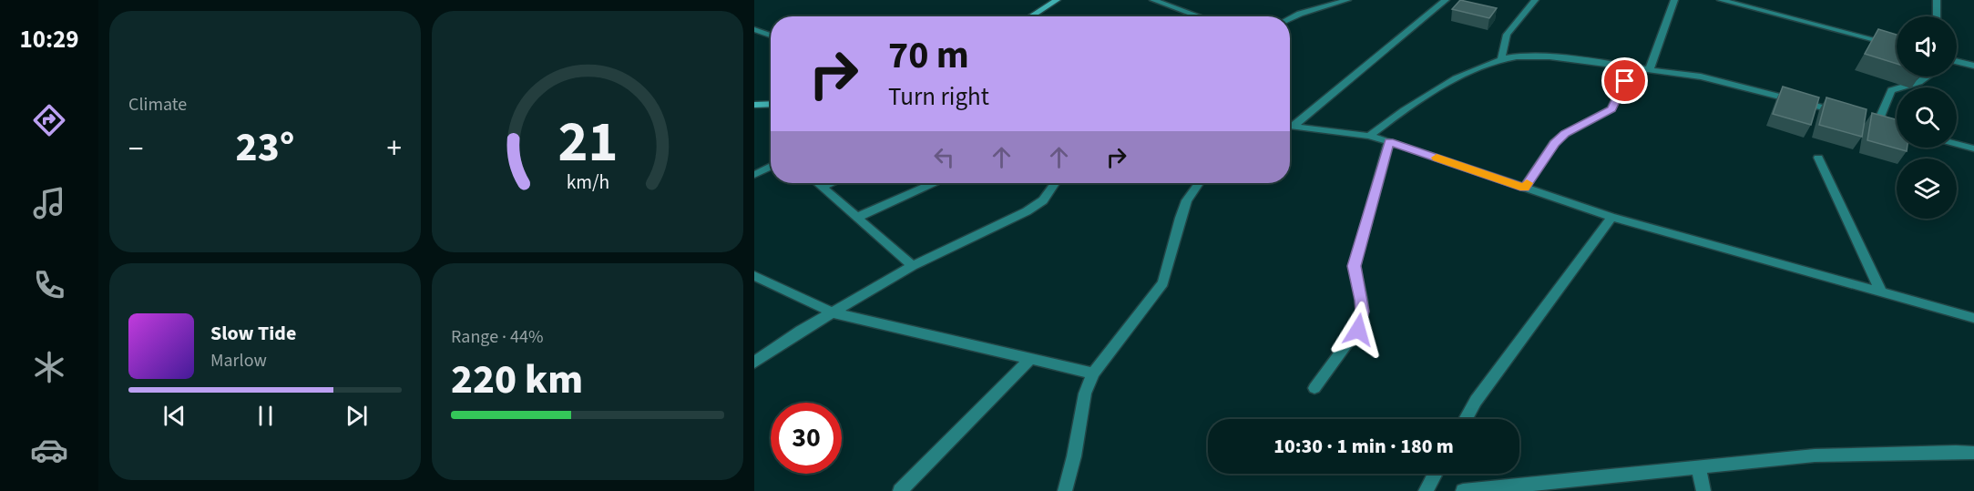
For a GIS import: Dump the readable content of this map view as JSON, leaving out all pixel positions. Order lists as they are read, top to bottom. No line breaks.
{"page":{"tabs":"10:29","tile":["Climate",["Range · 44%","220 km"]],"turn":["70 m","Turn right"],"heat":["−","23°","+"],"song":["Slow Tide","Marlow"],"limit":"30","trip":"10:30 · 1 min · 180 m","gauge":["21","km/h"]}}
